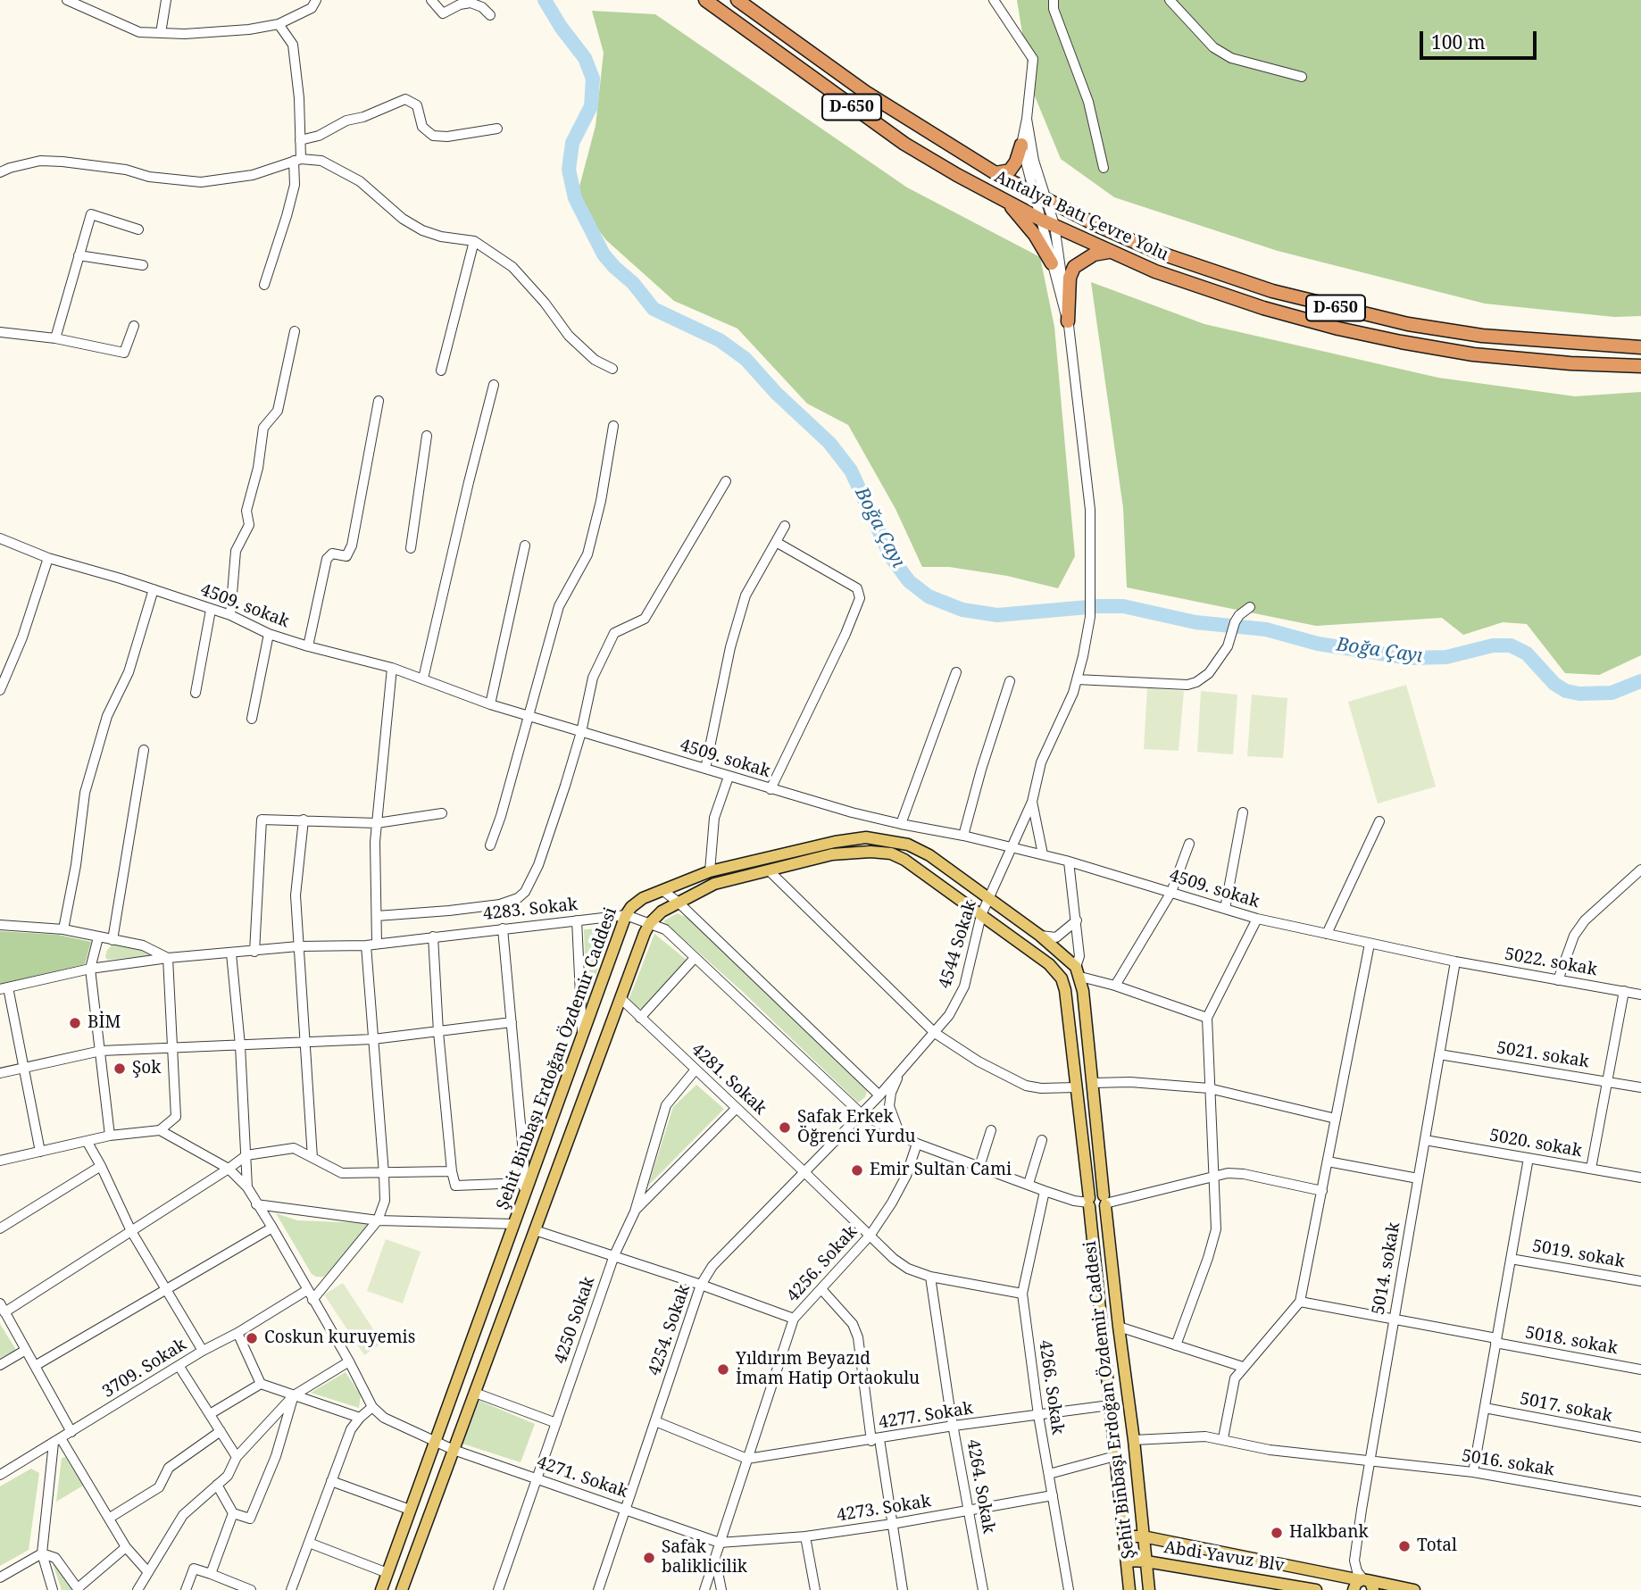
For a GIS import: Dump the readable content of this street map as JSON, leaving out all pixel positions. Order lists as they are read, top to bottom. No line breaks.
{"streets":{"highway":["D-650","Antalya Batı Çevre Yolu"],"main road":["Şehit Binbaşı Erdoğan Özdemir Caddesi","Abdi Yavuz Blv"],"street":["4509. sokak","4283. Sokak","4544 Sokak","5022. sokak","5021. sokak","4281. Sokak","5020. sokak","5019. sokak","4256. Sokak","5014. sokak","4250 Sokak","4254. Sokak","5018. sokak","3709. Sokak","4266. Sokak","5017. sokak","4277. Sokak","5016. sokak","4271. Sokak","4264. Sokak","4273. Sokak"]},"crossings":[["4509. sokak","4544 Sokak"],["4509. sokak","5022. sokak"],["4509. sokak","5014. sokak"],["4283. Sokak","Şehit Binbaşı Erdoğan Özdemir Caddesi"],["4283. Sokak","4256. Sokak"],["4283. Sokak","4254. Sokak"],["4283. Sokak","4266. Sokak"],["4544 Sokak","Şehit Binbaşı Erdoğan Özdemir Caddesi"],["4544 Sokak","4254. Sokak"],["5022. sokak","5014. sokak"],["5021. sokak","5014. sokak"],["Şehit Binbaşı Erdoğan Özdemir Caddesi","4277. Sokak"],["Şehit Binbaşı Erdoğan Özdemir Caddesi","5016. sokak"],["Şehit Binbaşı Erdoğan Özdemir Caddesi","4271. Sokak"],["Şehit Binbaşı Erdoğan Özdemir Caddesi","Abdi Yavuz Blv"],["4281. Sokak","4256. Sokak"],["4281. Sokak","4250 Sokak"],["4281. Sokak","4254. Sokak"],["4281. Sokak","4266. Sokak"],["4281. Sokak","4264. Sokak"],["5020. sokak","5014. sokak"],["4256. Sokak","4277. Sokak"],["4256. Sokak","4271. Sokak"],["4256. Sokak","4273. Sokak"],["5014. sokak","5018. sokak"],["5014. sokak","5016. sokak"],["5014. sokak","Abdi Yavuz Blv"],["4250 Sokak","4271. Sokak"],["4254. Sokak","4271. Sokak"],["4266. Sokak","4277. Sokak"],["4266. Sokak","4273. Sokak"],["4277. Sokak","4264. Sokak"],["4271. Sokak","4273. Sokak"],["4264. Sokak","4273. Sokak"]],"water":["Boğa Çayı"],"places":["BİM","Şok","Şafak Erkek Öğrenci Yurdu","Emir Sultan Cami","Coskun kuruyemis","Yıldırım Beyazıd İmam Hatip Ortaokulu","Halkbank","Total","Safak baliklicilik"],"scale_bar":"100 m"}
